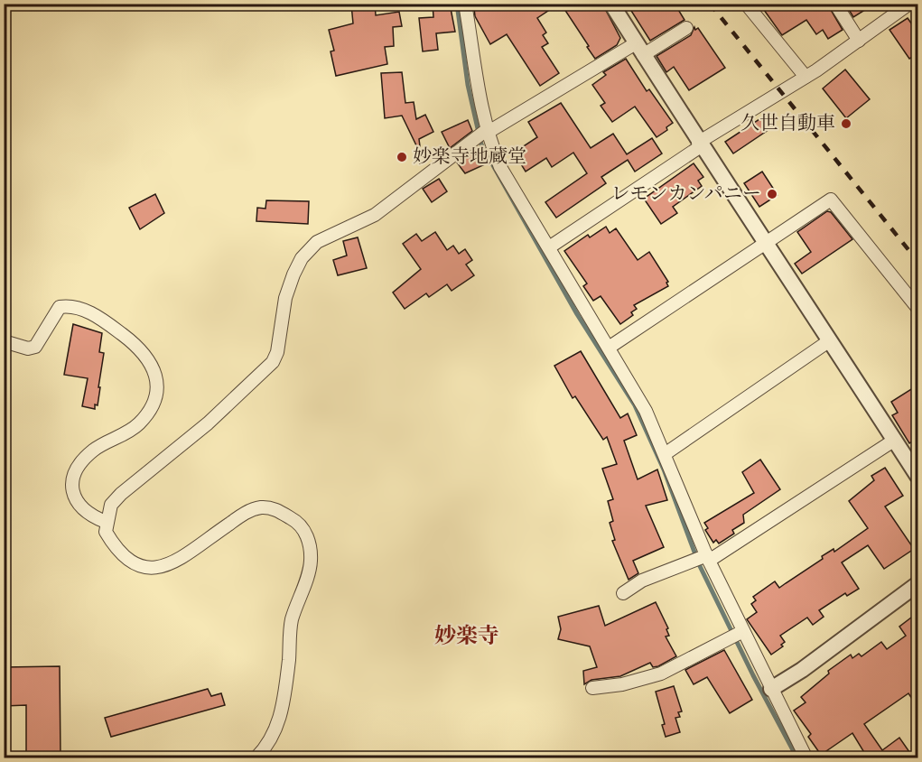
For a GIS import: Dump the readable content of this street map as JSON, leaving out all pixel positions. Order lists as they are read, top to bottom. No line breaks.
{"districts":["妙楽寺"],"places":["久世自動車","妙楽寺地蔵堂","レモンカンパニー"]}
